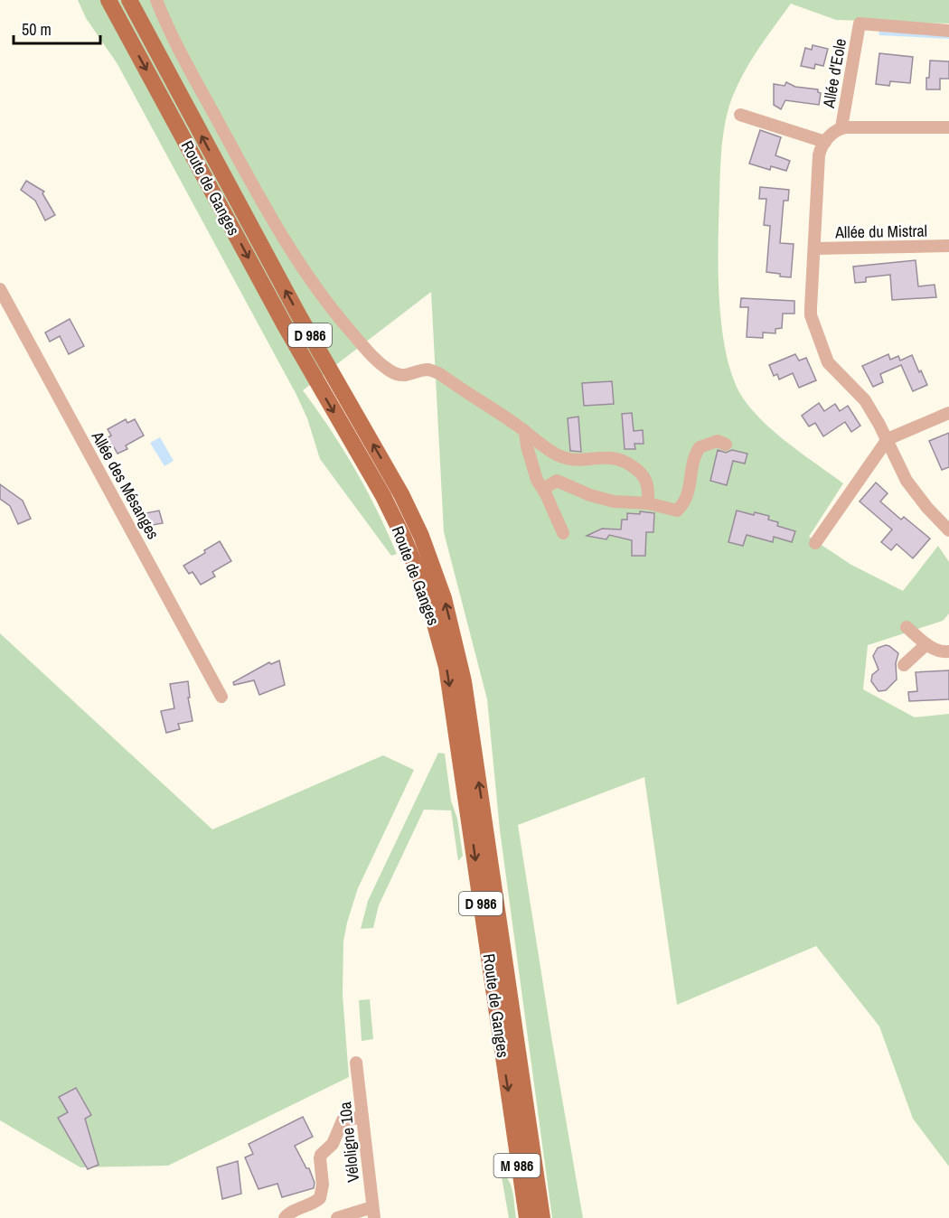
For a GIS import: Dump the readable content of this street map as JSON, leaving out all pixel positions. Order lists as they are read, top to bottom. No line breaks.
{"streets":{"main road":["Route de Ganges","D 986"],"street":["Allée d'Eole","Allée du Mistral","Allée des Mésanges","Véloligne 10a"]},"scale_bar":"50 m"}
